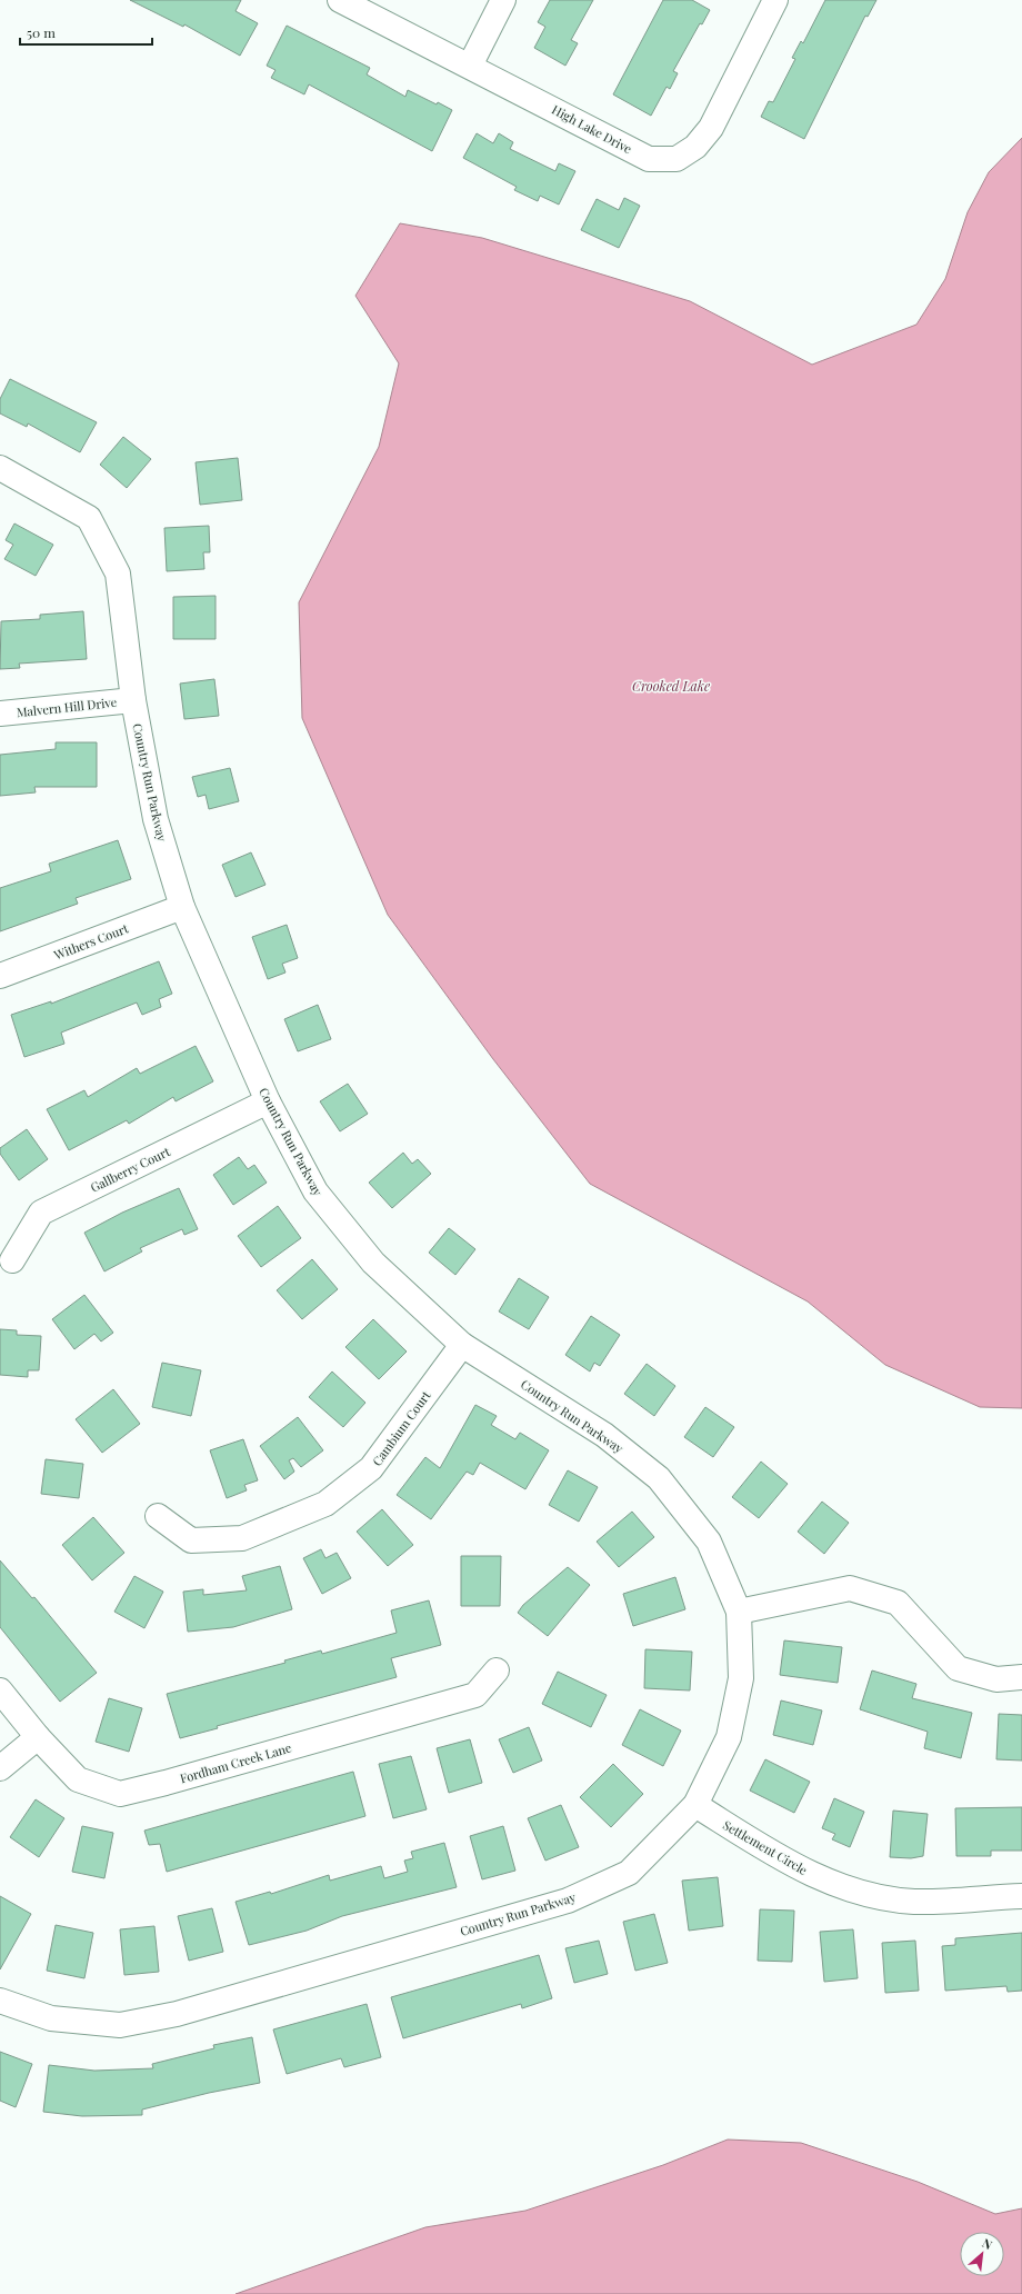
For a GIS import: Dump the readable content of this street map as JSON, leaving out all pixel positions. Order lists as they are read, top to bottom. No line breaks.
{"streets":{"street":["High Lake Drive","Malvern Hill Drive","Country Run Parkway","Withers Court","Gallberry Court","Cambium Court","Fordham Creek Lane","Settlement Circle"]},"crossings":[["Malvern Hill Drive","Country Run Parkway"],["Country Run Parkway","Withers Court"],["Country Run Parkway","Gallberry Court"],["Country Run Parkway","Cambium Court"],["Country Run Parkway","Settlement Circle"]],"water":["Crooked Lake"],"scale_bar":"50 m","north":"top right"}
